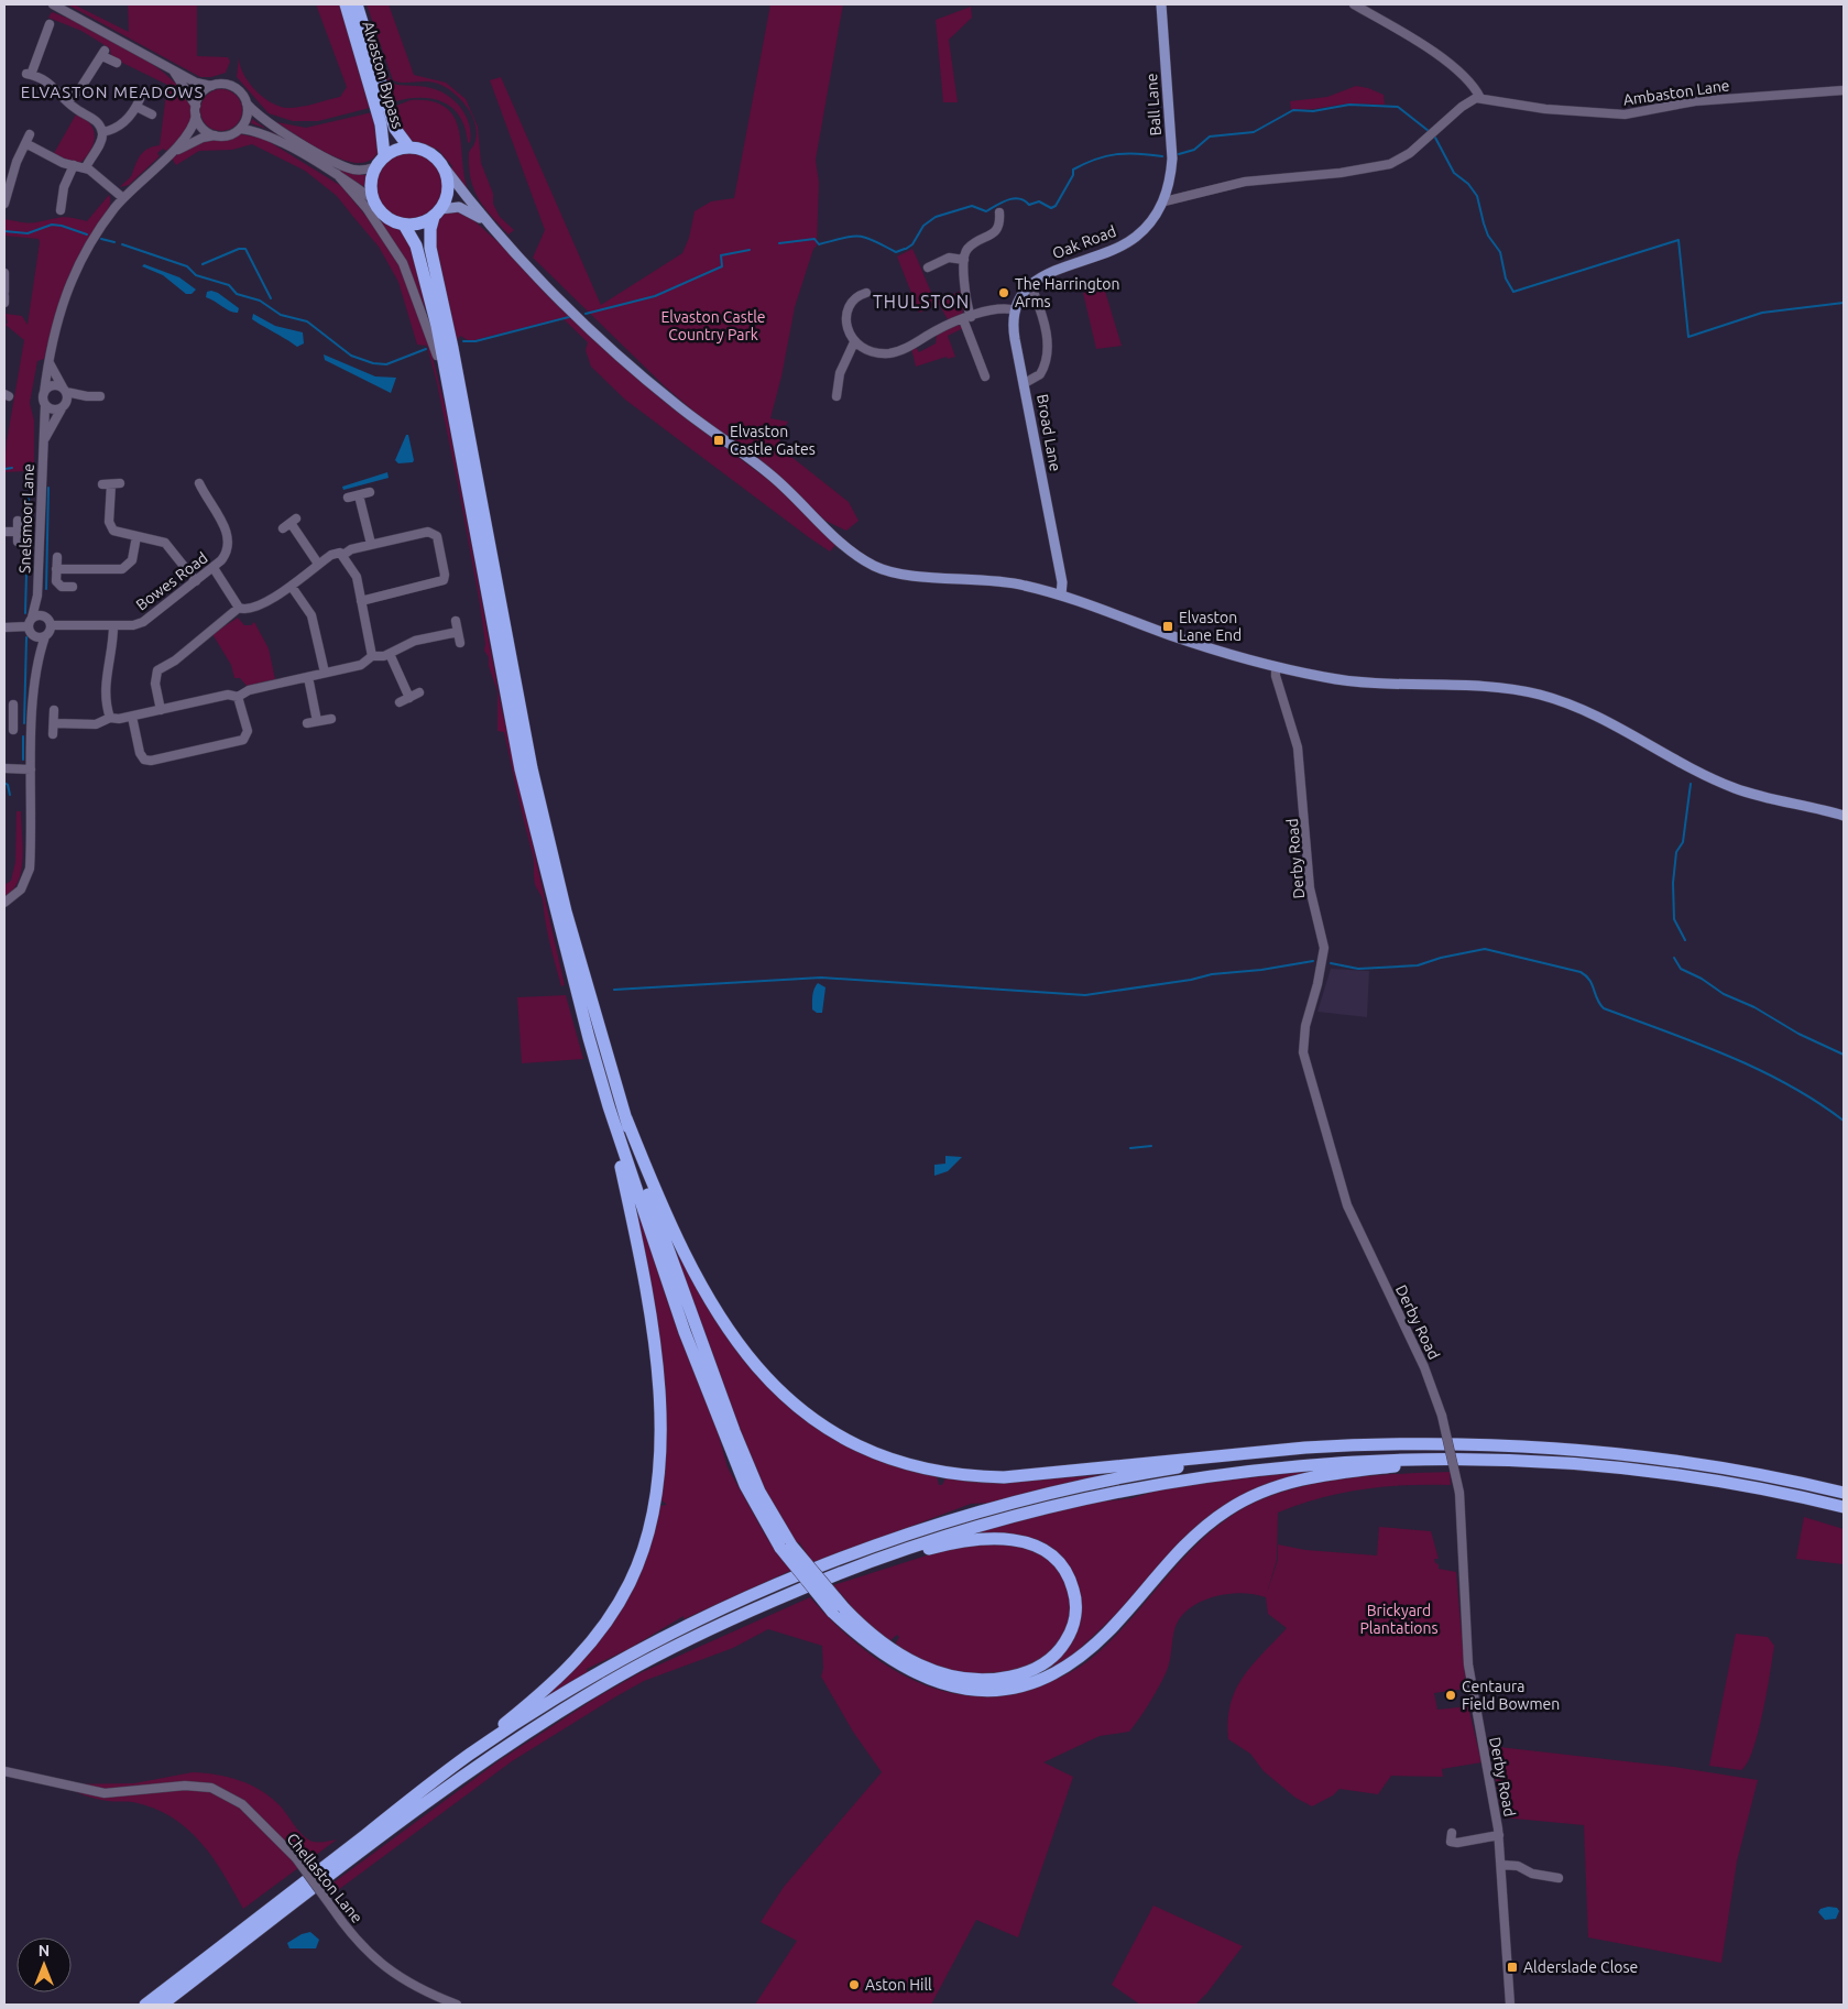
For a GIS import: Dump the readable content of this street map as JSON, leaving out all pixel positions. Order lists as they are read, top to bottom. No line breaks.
{"streets":{"highway":["Alvaston Bypass"],"main road":["Ball Lane","Oak Road","Broad Lane"],"street":["Ambaston Lane","Snelsmoor Lane","Bowes Road","Derby Road","Chellaston Lane"]},"crossings":[["Ball Lane","Oak Road"],["Oak Road","Broad Lane"],["Snelsmoor Lane","Bowes Road"]],"districts":["ELVASTON MEADOWS","THULSTON"],"parks":["Elvaston Castle Country Park","Brickyard Plantations"],"places":{"other":["The Harrington Arms","Centaura Field Bowmen","Aston Hill"],"transit":["Elvaston Castle Gates","Elvaston Lane End","Alderslade Close"]},"north":"top"}
